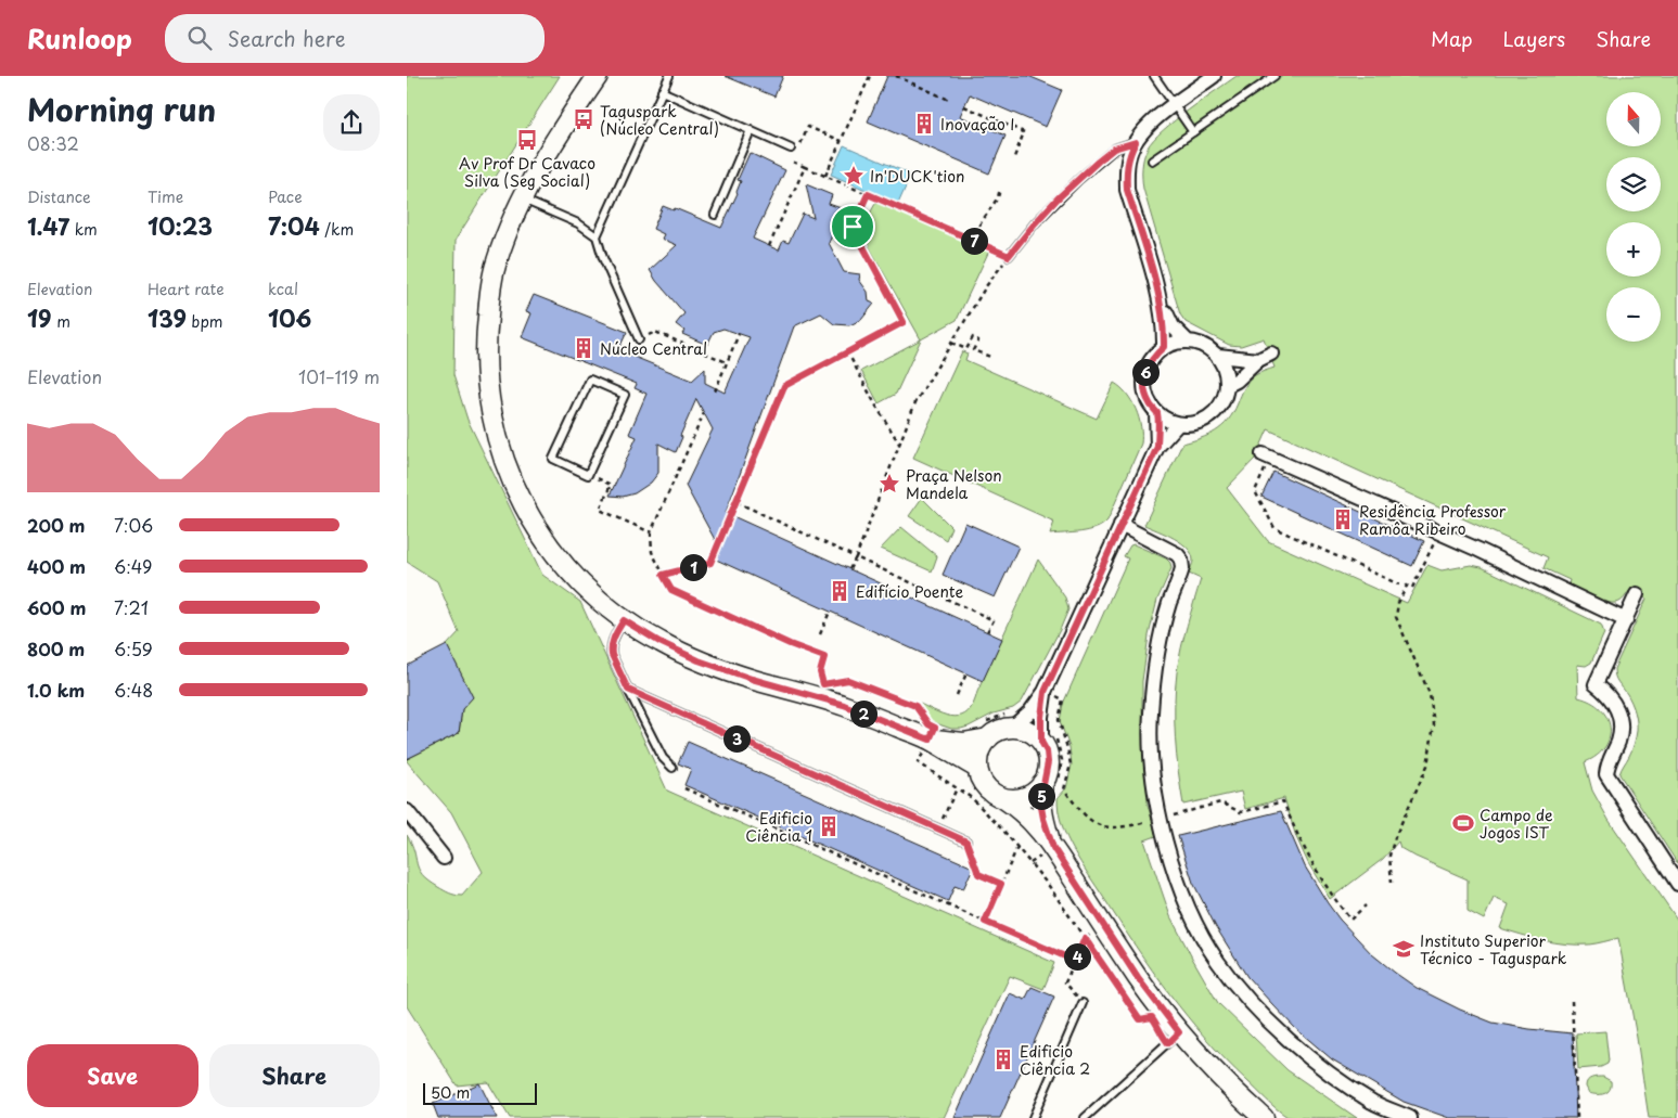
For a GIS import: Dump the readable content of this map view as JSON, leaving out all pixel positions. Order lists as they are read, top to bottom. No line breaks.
{"places":{"bus stop":["Taguspark (Núcleo Central)","Av Prof Dr Cavaco Silva (Seg Social)"],"building":["Inovação I","Núcleo Central","Residência Professor Ramôa Ribeiro","Edifício Poente","Edificio Ciência 1","Edificio Ciência 2"],"place":["In'DUCK'tion","Praça Nelson Mandela"],"sports":["Campo de Jogos IST"],"school or university":["Instituto Superior Técnico - Taguspark"]},"scale_bar":"50 m","north":"top","page":{"header":"Runloop","search":"Search here","nav":["Map","Layers","Share"],"heading":["Morning run","08:32"],"map_buttons":["+","−"],"stats":[["Distance","1.47 km"],["Time","10:23"],["Pace","7:04 /km"],["Elevation","19 m"],["Heart rate","139 bpm"],["kcal","106"]],"pins":["7","6","1","2","3","5","4"],"chart":["Elevation","101–119 m"],"list":[{"name":"200 m","note":"7:06"},{"name":"400 m","note":"6:49"},{"name":"600 m","note":"7:21"},{"name":"800 m","note":"6:59"},{"name":"1.0 km","note":"6:48"}],"buttons":["Save","Share"],"scale":"50 m"}}
